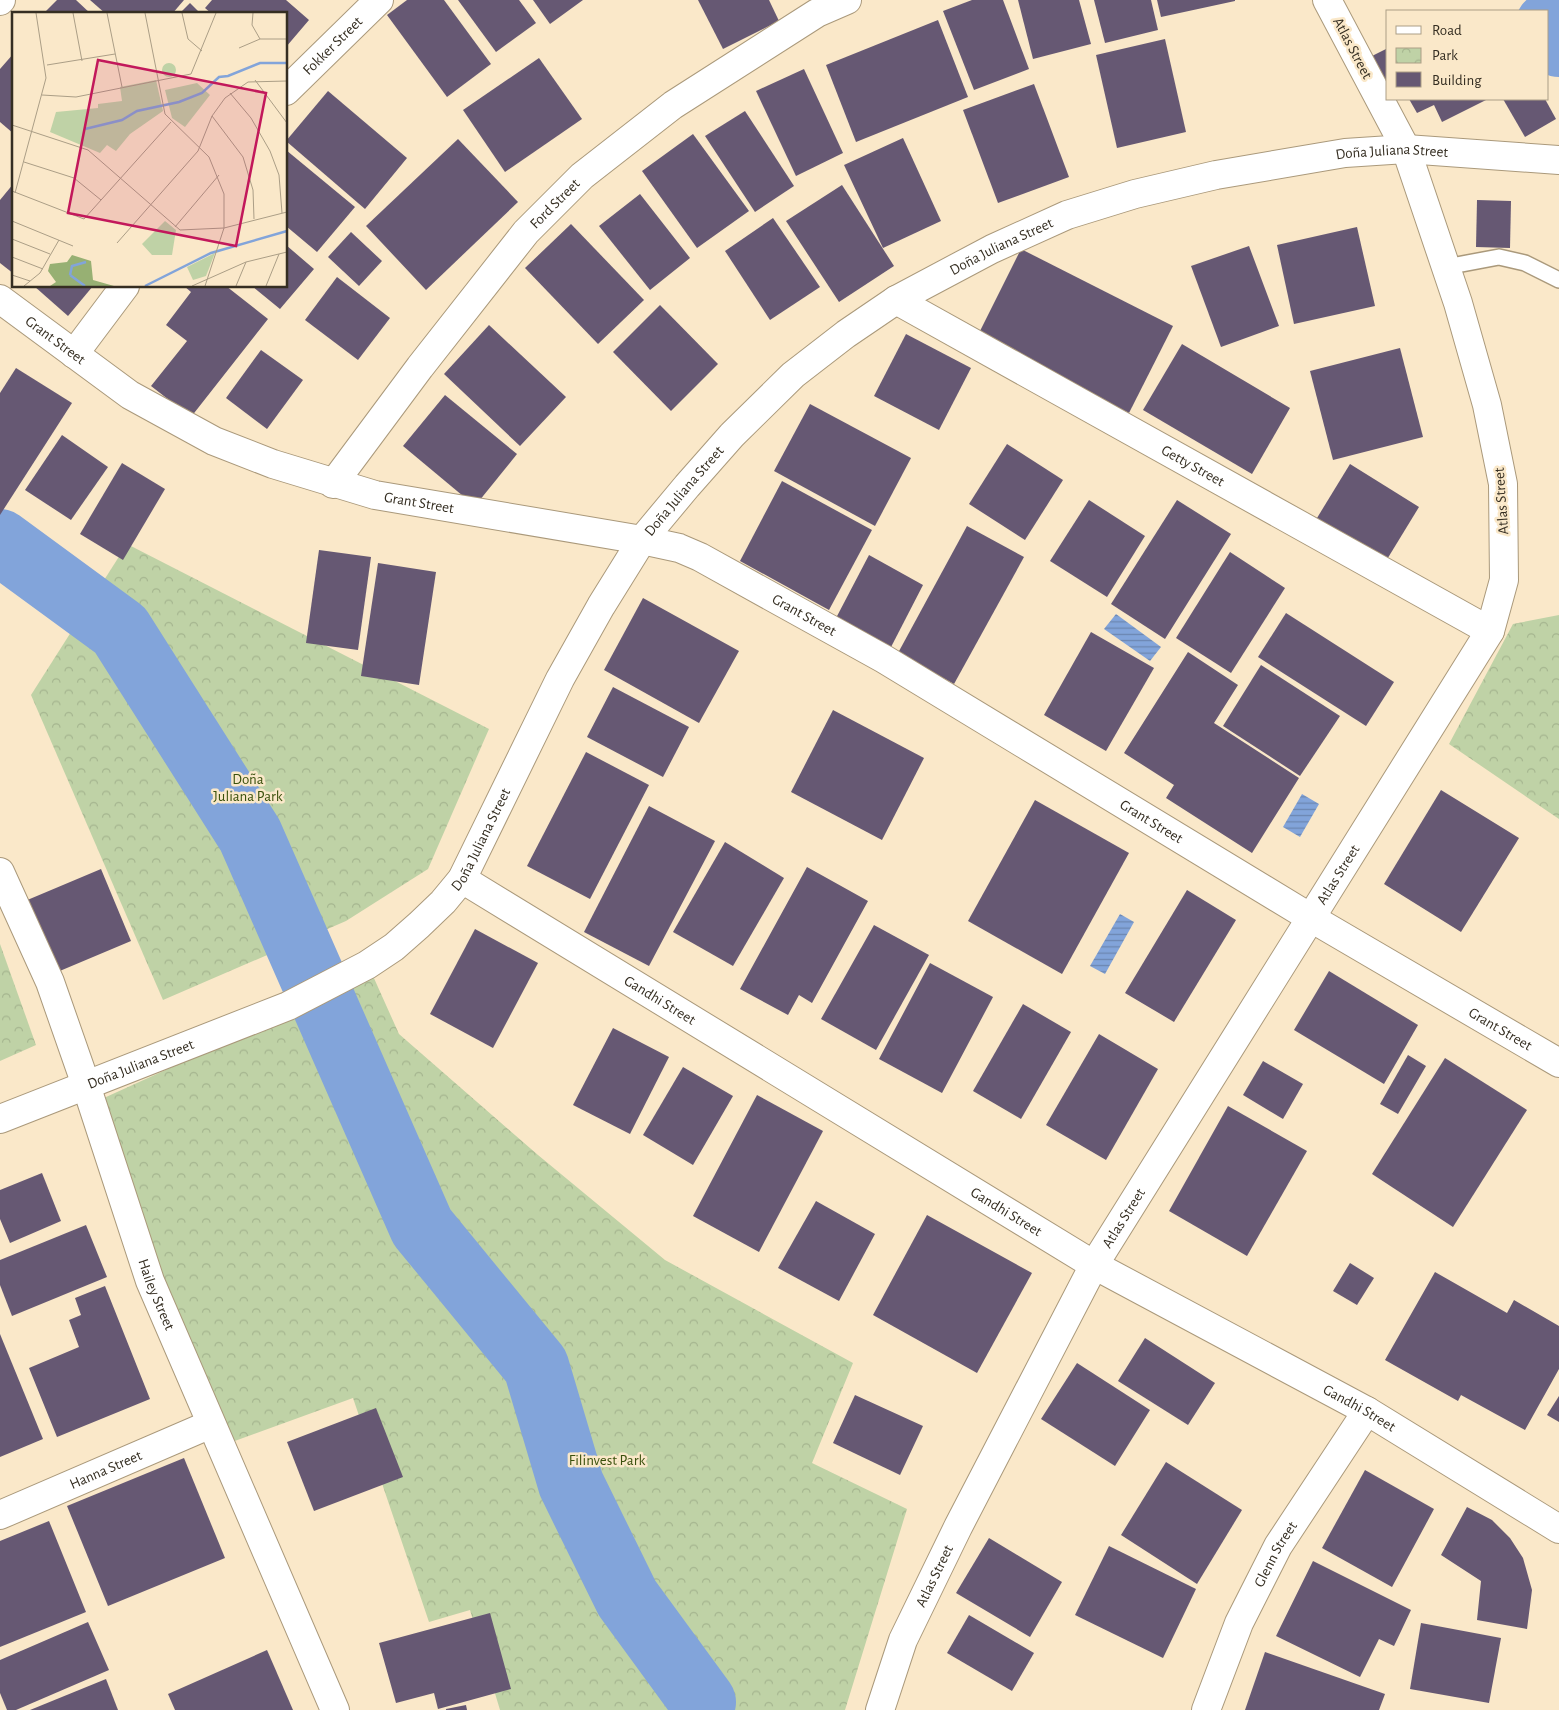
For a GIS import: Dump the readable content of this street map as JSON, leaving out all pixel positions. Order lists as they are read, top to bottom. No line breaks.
{"streets":{"street":["Fokker Street","Atlas Street","Doña Juliana Street","Ford Street","Grant Street","Getty Street","Gandhi Street","Hailey Street","Hanna Street","Glenn Street"]},"crossings":[["Atlas Street","Doña Juliana Street"],["Atlas Street","Grant Street"],["Atlas Street","Getty Street"],["Atlas Street","Gandhi Street"],["Doña Juliana Street","Grant Street"],["Doña Juliana Street","Getty Street"],["Doña Juliana Street","Gandhi Street"],["Doña Juliana Street","Hailey Street"],["Ford Street","Grant Street"],["Gandhi Street","Glenn Street"],["Hailey Street","Hanna Street"]],"parks":["Doña Juliana Park","Filinvest Park"],"legend":["Road","Park","Building"]}
